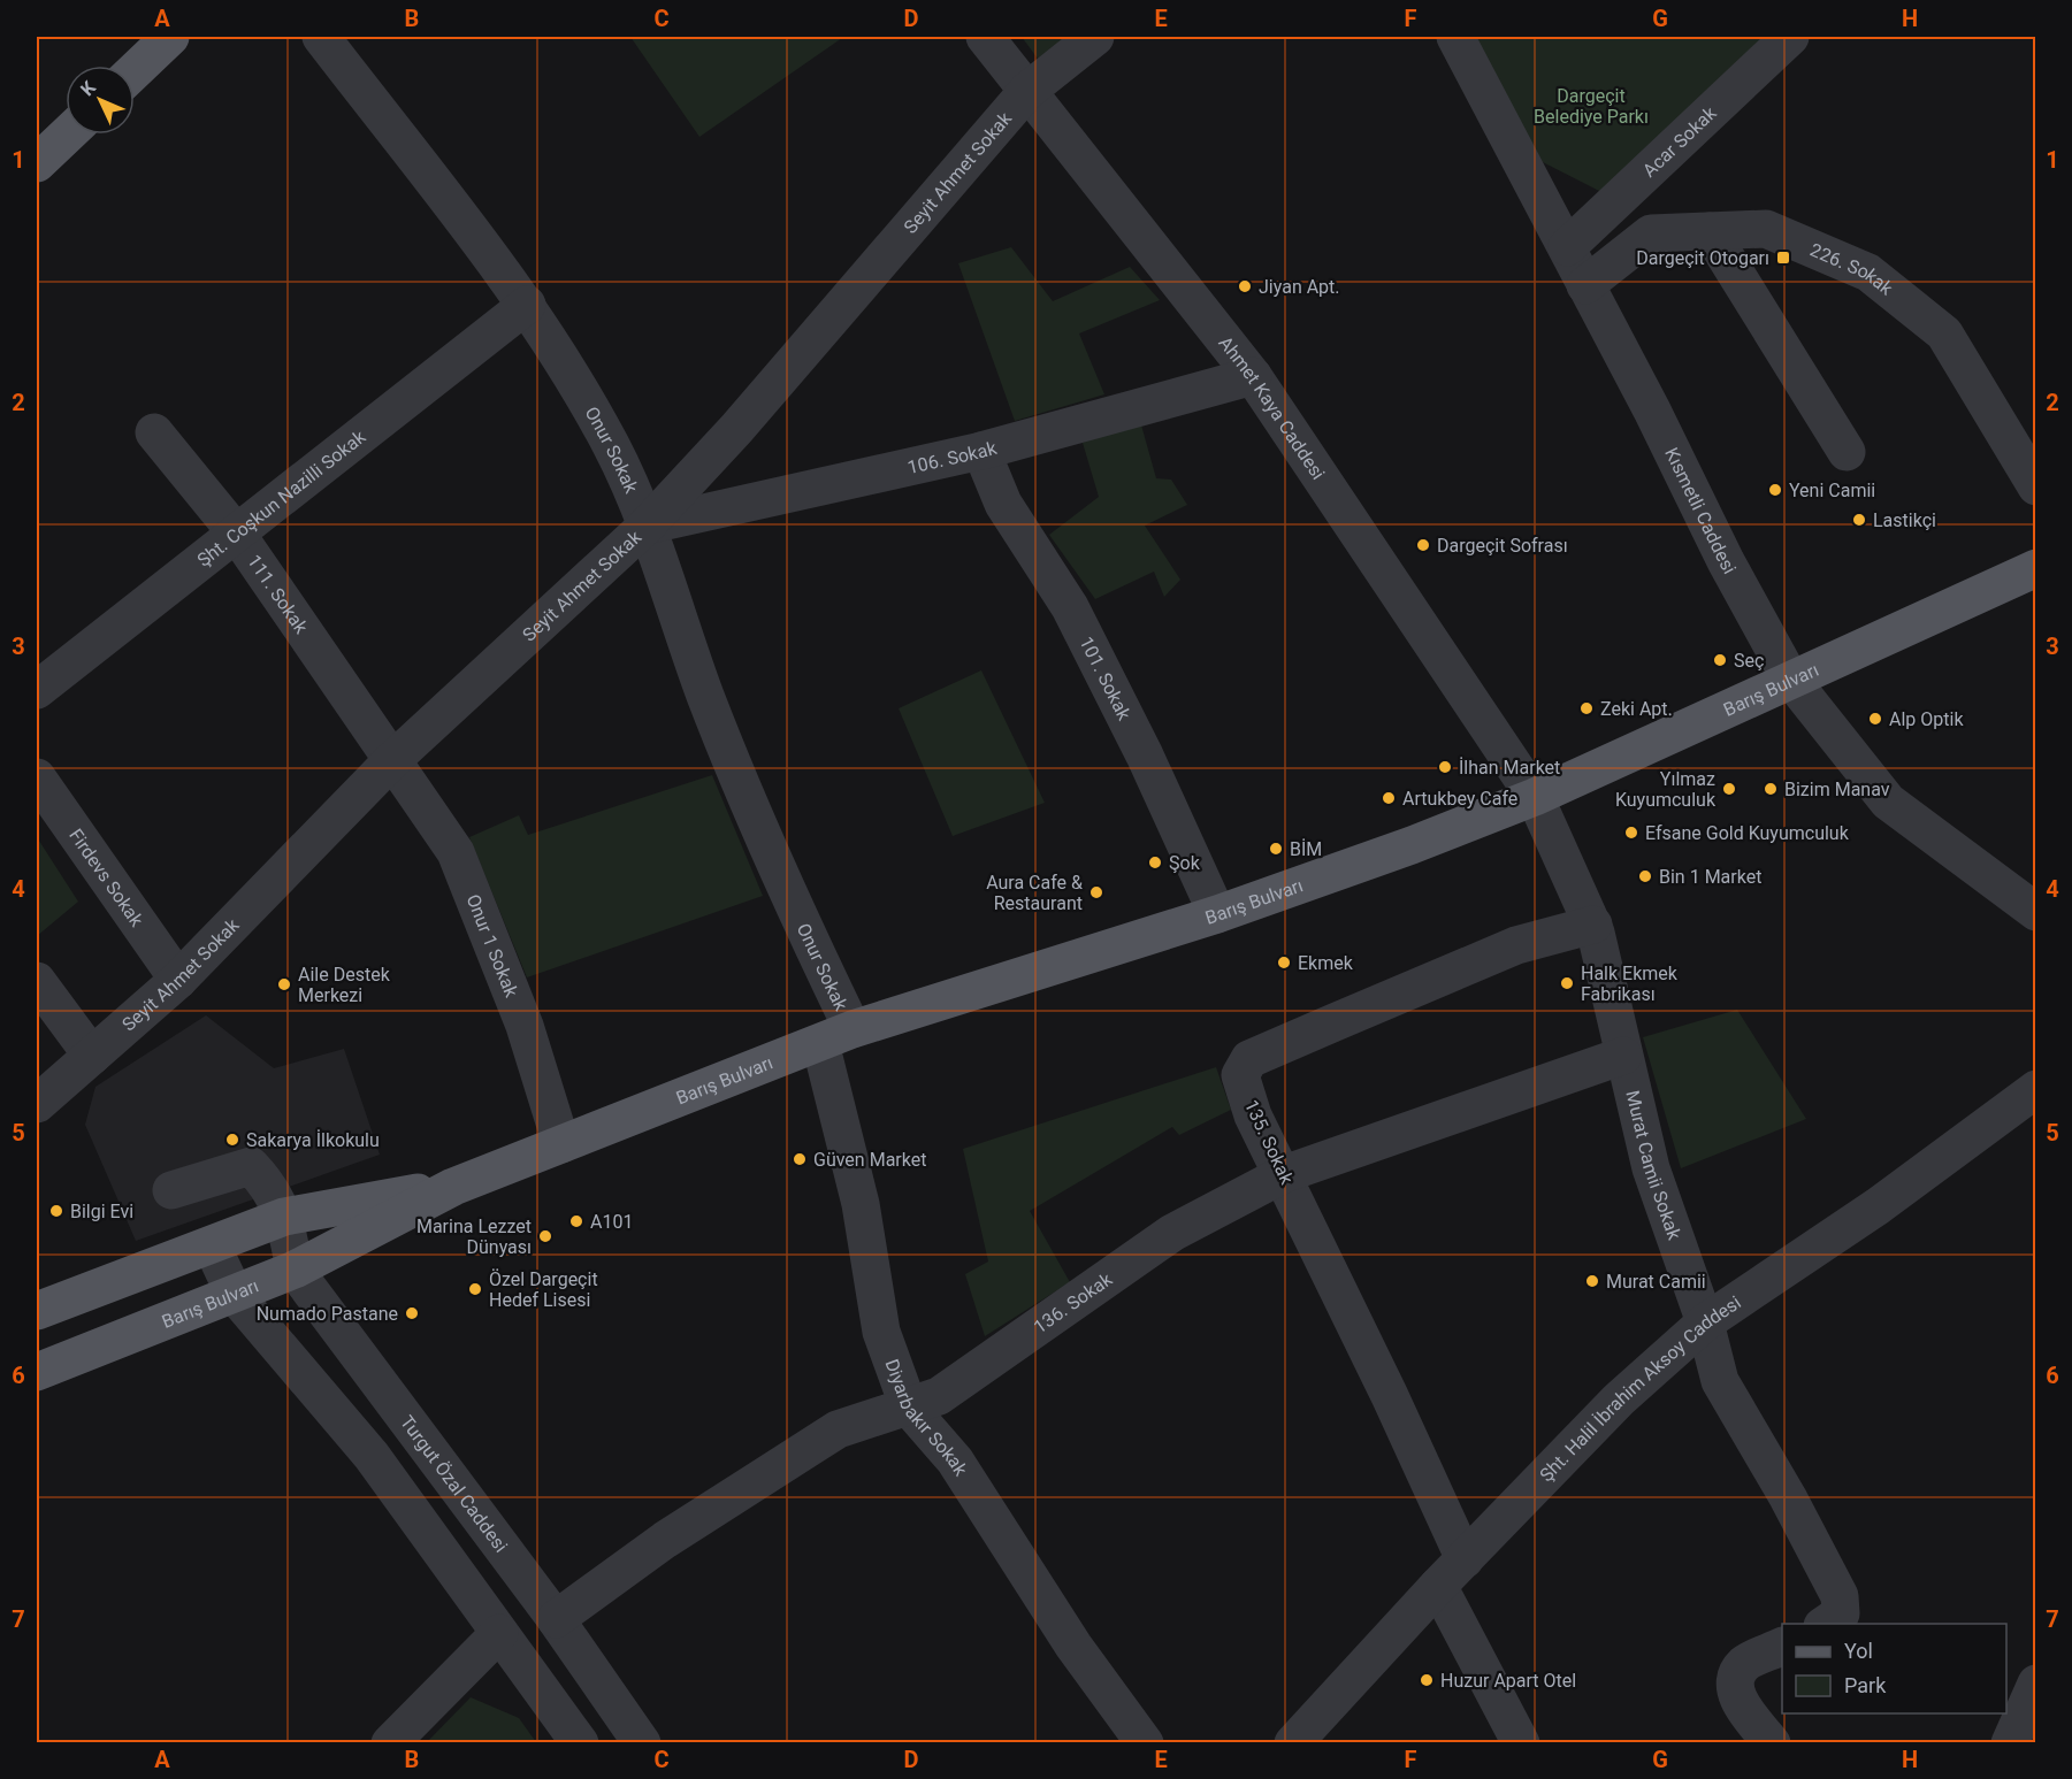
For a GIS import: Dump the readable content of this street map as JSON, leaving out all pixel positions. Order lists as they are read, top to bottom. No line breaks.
{"streets":{"main road":["Barış Bulvarı"],"street":["Acar Sokak","Seyit Ahmet Sokak","226. Sokak","Ahmet Kaya Caddesi","Onur Sokak","106. Sokak","Şht. Coşkun Nazilli Sokak","Kısmetli Caddesi","111. Sokak","101. Sokak","Firdevs Sokak","Onur 1 Sokak","135. Sokak","Murat Camii Sokak","136. Sokak","Şht. Halil İbrahim Aksoy Caddesi","Diyarbakır Sokak","Turgut Özal Caddesi"]},"crossings":[["Acar Sokak","Kısmetli Caddesi"],["Seyit Ahmet Sokak","Ahmet Kaya Caddesi"],["Seyit Ahmet Sokak","Onur Sokak"],["Seyit Ahmet Sokak","106. Sokak"],["Seyit Ahmet Sokak","111. Sokak"],["Seyit Ahmet Sokak","Firdevs Sokak"],["Seyit Ahmet Sokak","Onur 1 Sokak"],["226. Sokak","Kısmetli Caddesi"],["Ahmet Kaya Caddesi","106. Sokak"],["Ahmet Kaya Caddesi","Barış Bulvarı"],["Ahmet Kaya Caddesi","Murat Camii Sokak"],["Onur Sokak","106. Sokak"],["Onur Sokak","Şht. Coşkun Nazilli Sokak"],["Onur Sokak","Barış Bulvarı"],["Onur Sokak","Diyarbakır Sokak"],["106. Sokak","101. Sokak"],["Şht. Coşkun Nazilli Sokak","111. Sokak"],["Kısmetli Caddesi","Barış Bulvarı"],["111. Sokak","Onur 1 Sokak"],["101. Sokak","Barış Bulvarı"],["Barış Bulvarı","Onur 1 Sokak"],["Barış Bulvarı","Murat Camii Sokak"],["Barış Bulvarı","Diyarbakır Sokak"],["Barış Bulvarı","Turgut Özal Caddesi"],["135. Sokak","Murat Camii Sokak"],["135. Sokak","136. Sokak"],["135. Sokak","Şht. Halil İbrahim Aksoy Caddesi"],["Murat Camii Sokak","136. Sokak"],["Murat Camii Sokak","Şht. Halil İbrahim Aksoy Caddesi"],["136. Sokak","Diyarbakır Sokak"],["136. Sokak","Turgut Özal Caddesi"]],"parks":["Dargeçit Belediye Parkı"],"places":{"transit":["Dargeçit Otogarı"],"other":["Jiyan Apt.","Yeni Camii","Lastikçi","Dargeçit Sofrası","Seç","Zeki Apt.","Alp Optik","İlhan Market","Yılmaz Kuyumculuk","Bizim Manav","Artukbey Cafe","Efsane Gold Kuyumculuk","BİM","Şok","Bin 1 Market","Aura Cafe & Restaurant","Ekmek","Halk Ekmek Fabrikası","Aile Destek Merkezi","Sakarya İlkokulu","Güven Market","Bilgi Evi","A101","Marina Lezzet Dünyası","Murat Camii","Özel Dargeçit Hedef Lisesi","Numado Pastane","Huzur Apart Otel"]},"legend":["Yol","Park"],"north":"top left","grid":{"columns":["A","B","C","D","E","F","G","H"],"rows":["1","2","3","4","5","6","7"]}}
